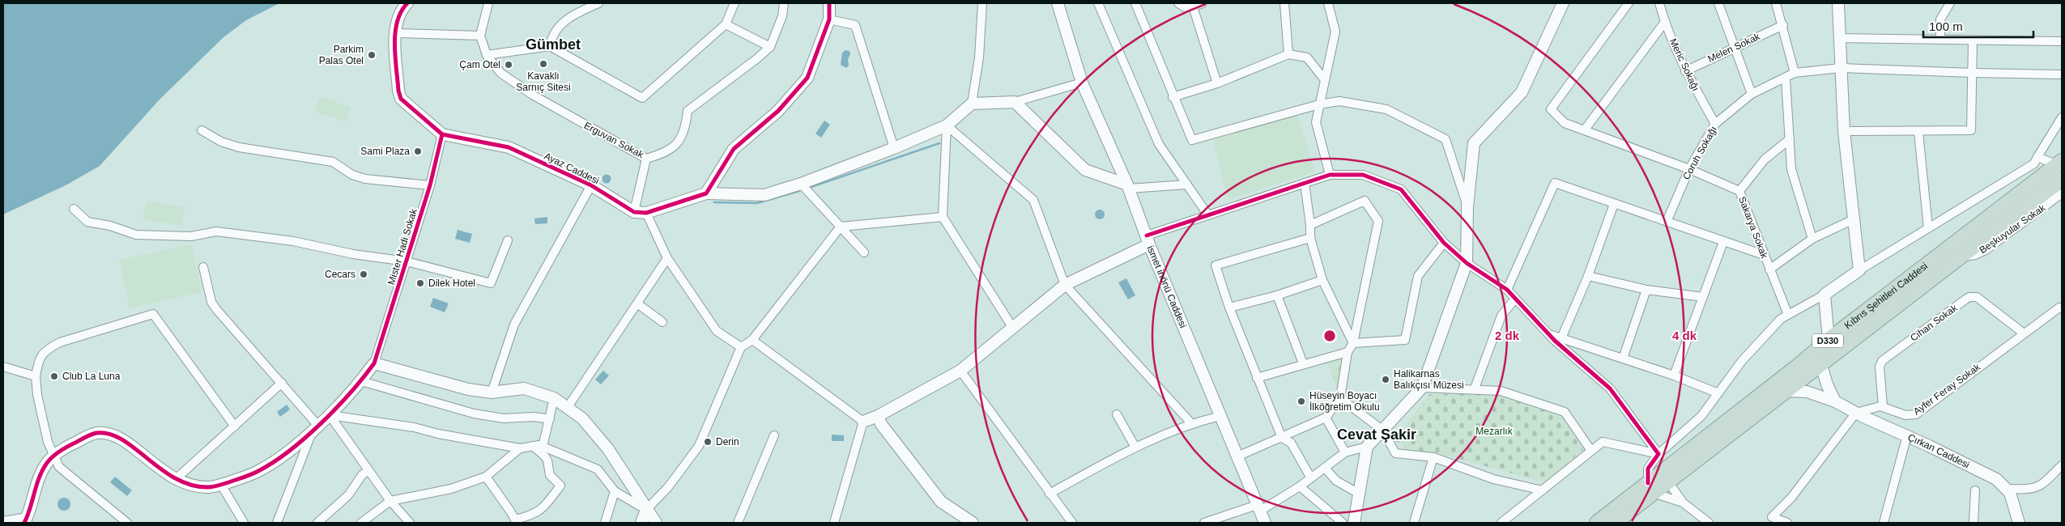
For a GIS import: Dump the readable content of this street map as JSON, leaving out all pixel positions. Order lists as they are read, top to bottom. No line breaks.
{"streets":{"highway":["Kıbrıs Şehitleri Caddesi","D330"],"street":["Melen Sokak","Meric Sokağı","Erguvan Sokak","Coruh Sokağı","Ayaz Caddesi","Sakarya Sokak","Beşkuyular Sokak","Mister Hadi Sokak","ismet inönü Caddesi","Cihan Sokak","Ayfer Feray Sokak","Çırkan Caddesi"]},"crossings":[["Melen Sokak","Meric Sokağı"],["Meric Sokağı","Coruh Sokağı"],["Coruh Sokağı","Sakarya Sokak"],["Ayaz Caddesi","Mister Hadi Sokak"],["Beşkuyular Sokak","Kıbrıs Şehitleri Caddesi"],["Kıbrıs Şehitleri Caddesi","Çırkan Caddesi"],["Cihan Sokak","Ayfer Feray Sokak"]],"districts":["Gümbet","Cevat Şakir"],"parks":["Mezarlık"],"places":["Parkim Palas Otel","Kavaklı Sarnıç Sitesi","Çam Otel","Sami Plaza","Cecars","Dilek Hotel","Club La Luna","Halikarnas Balıkçısı Müzesi","Hüseyin Boyacı İlköğretim Okulu","Derin"],"scale_bar":"100 m","rings":["2 dk","4 dk"]}
